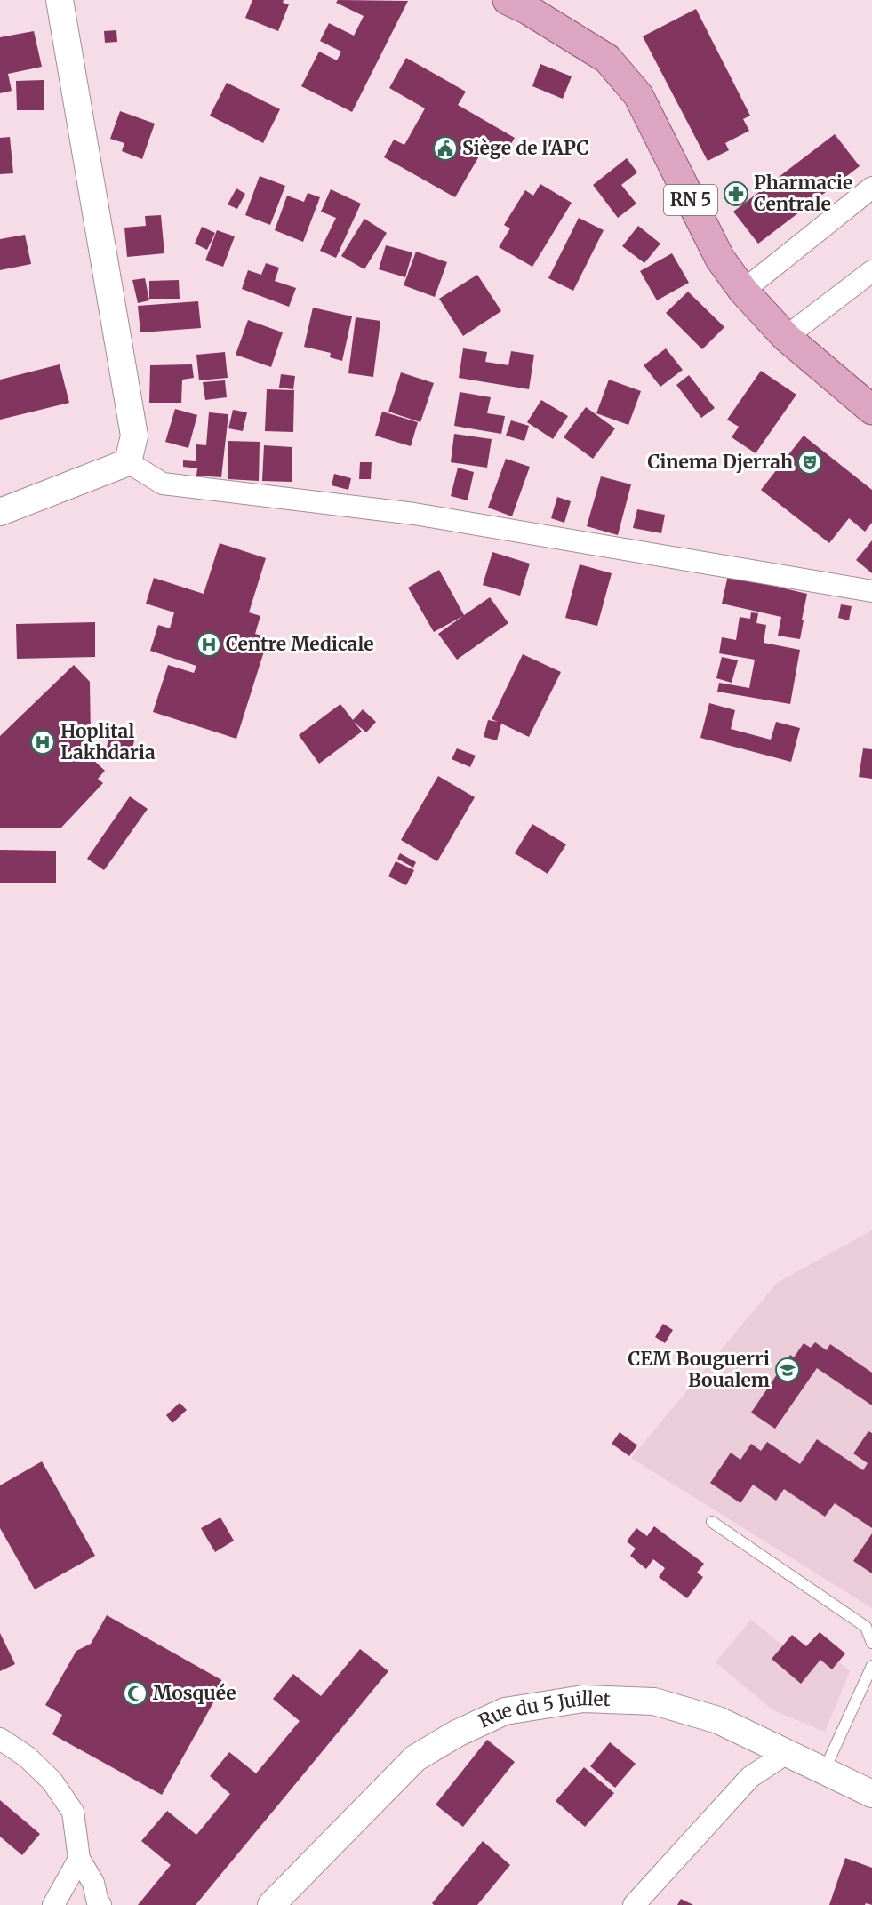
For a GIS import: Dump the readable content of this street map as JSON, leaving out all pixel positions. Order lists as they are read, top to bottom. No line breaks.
{"streets":{"main road":["RN 5"],"street":["Rue du 5 Juillet"]},"places":{"public building":["Siège de l'APC"],"pharmacy":["Pharmacie Centrale"],"theatre":["Cinema Djerrah"],"hospital":["Centre Medicale","Hoplital Lakhdaria"],"school or university":["CEM Bouguerri Boualem"],"mosque":["Mosquée"]}}
